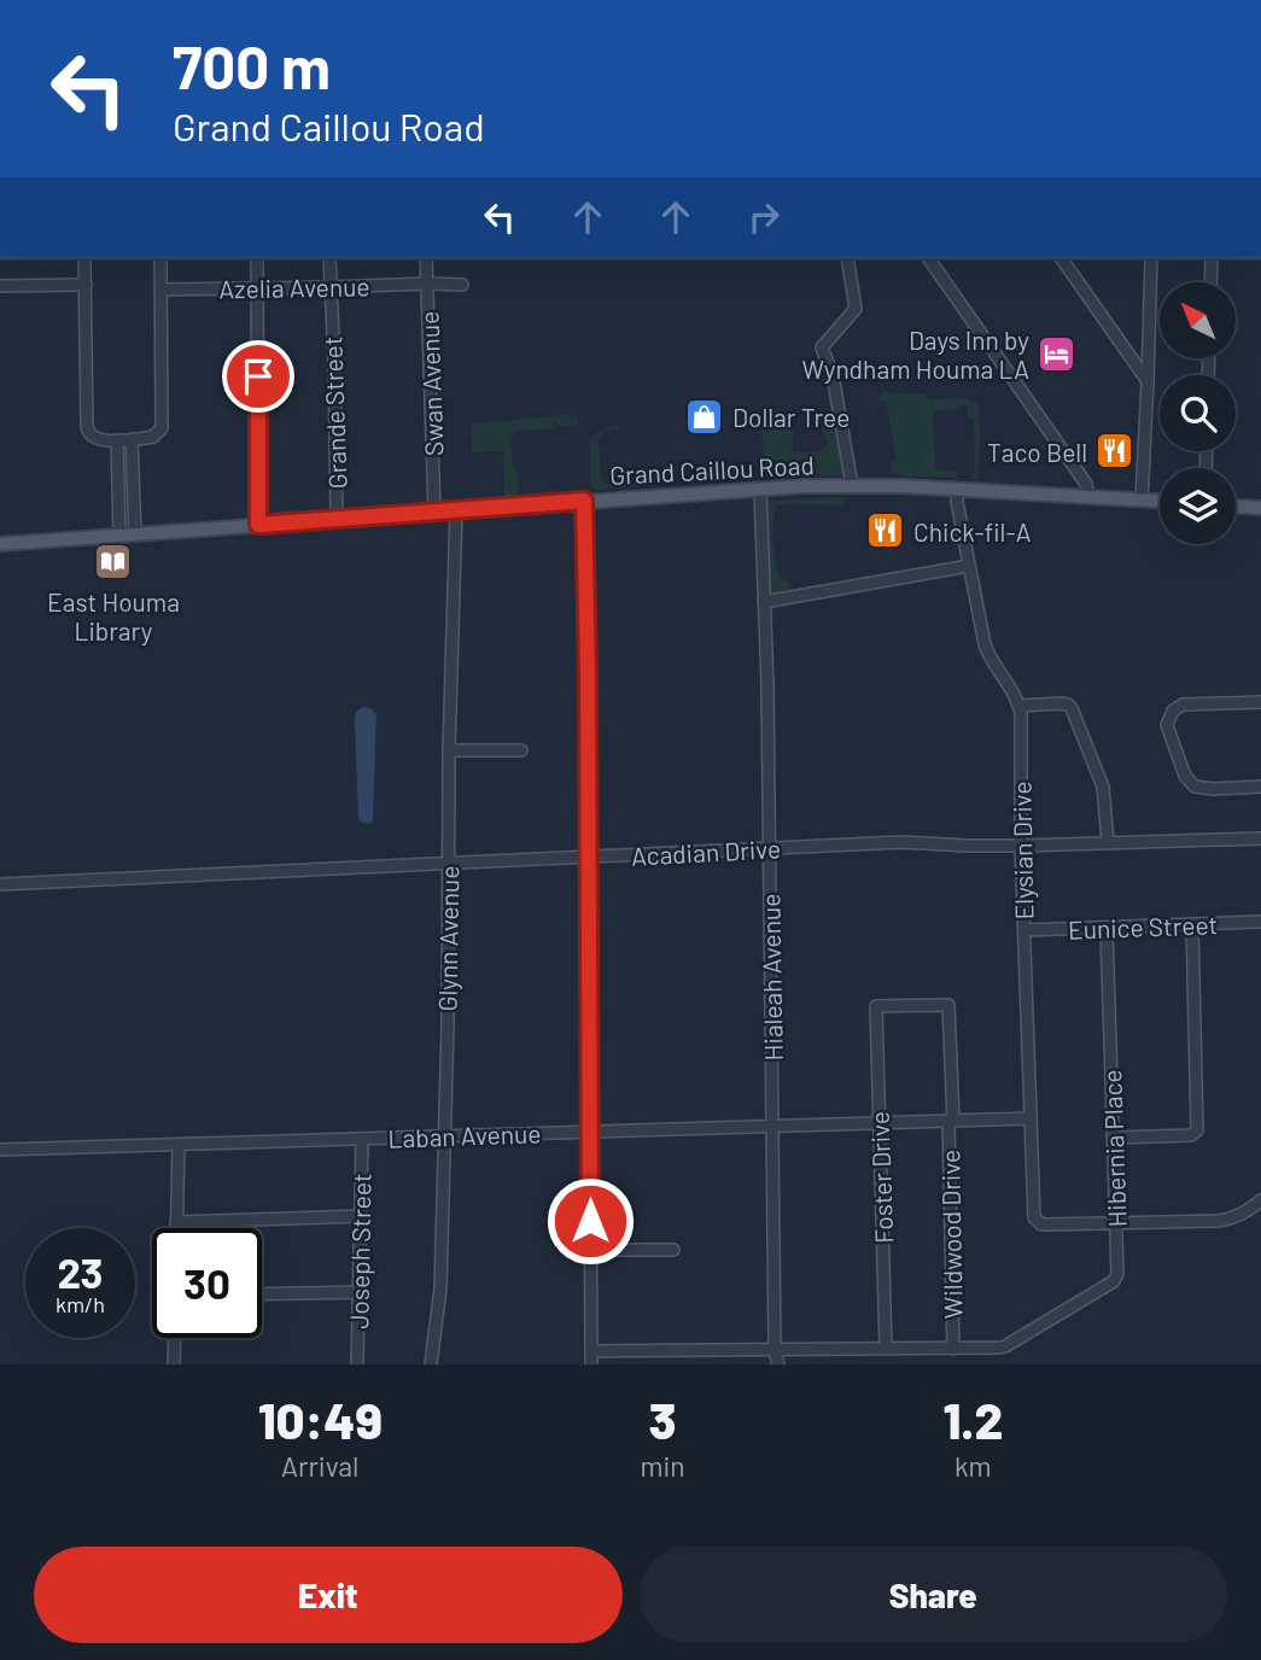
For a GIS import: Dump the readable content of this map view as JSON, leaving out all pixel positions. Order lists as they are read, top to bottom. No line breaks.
{"streets":{"main road":["Grand Caillou Road"],"street":["Azelia Avenue","Swan Avenue","Grande Street","Elysian Drive","Acadian Drive","Eunice Street","Glynn Avenue","Hialeah Avenue","Laban Avenue","Hibernia Place","Foster Drive","Wildwood Drive","Joseph Street"]},"crossings":[["Azelia Avenue","Swan Avenue"],["Azelia Avenue","Grande Street"],["Swan Avenue","Grand Caillou Road"],["Grande Street","Grand Caillou Road"],["Grand Caillou Road","Elysian Drive"],["Grand Caillou Road","Glynn Avenue"],["Grand Caillou Road","Hialeah Avenue"],["Elysian Drive","Acadian Drive"],["Elysian Drive","Eunice Street"],["Elysian Drive","Laban Avenue"],["Elysian Drive","Hibernia Place"],["Acadian Drive","Glynn Avenue"],["Acadian Drive","Hialeah Avenue"],["Eunice Street","Hibernia Place"],["Glynn Avenue","Laban Avenue"],["Hialeah Avenue","Laban Avenue"],["Laban Avenue","Foster Drive"],["Laban Avenue","Wildwood Drive"],["Laban Avenue","Joseph Street"],["Hibernia Place","Wildwood Drive"],["Foster Drive","Wildwood Drive"]],"places":{"hotel":["Days Inn by Wyndham Houma LA"],"shop":["Dollar Tree"],"restaurant":["Taco Bell","Chick-fil-A"],"library":["East Houma Library"]},"north":"top left","page":{"turn":["700 m","Grand Caillou Road"],"speed":"23 km/h","limit":"30","eta":["10:49","Arrival","3","min","1.2","km"],"buttons":["Exit","Share"]}}
